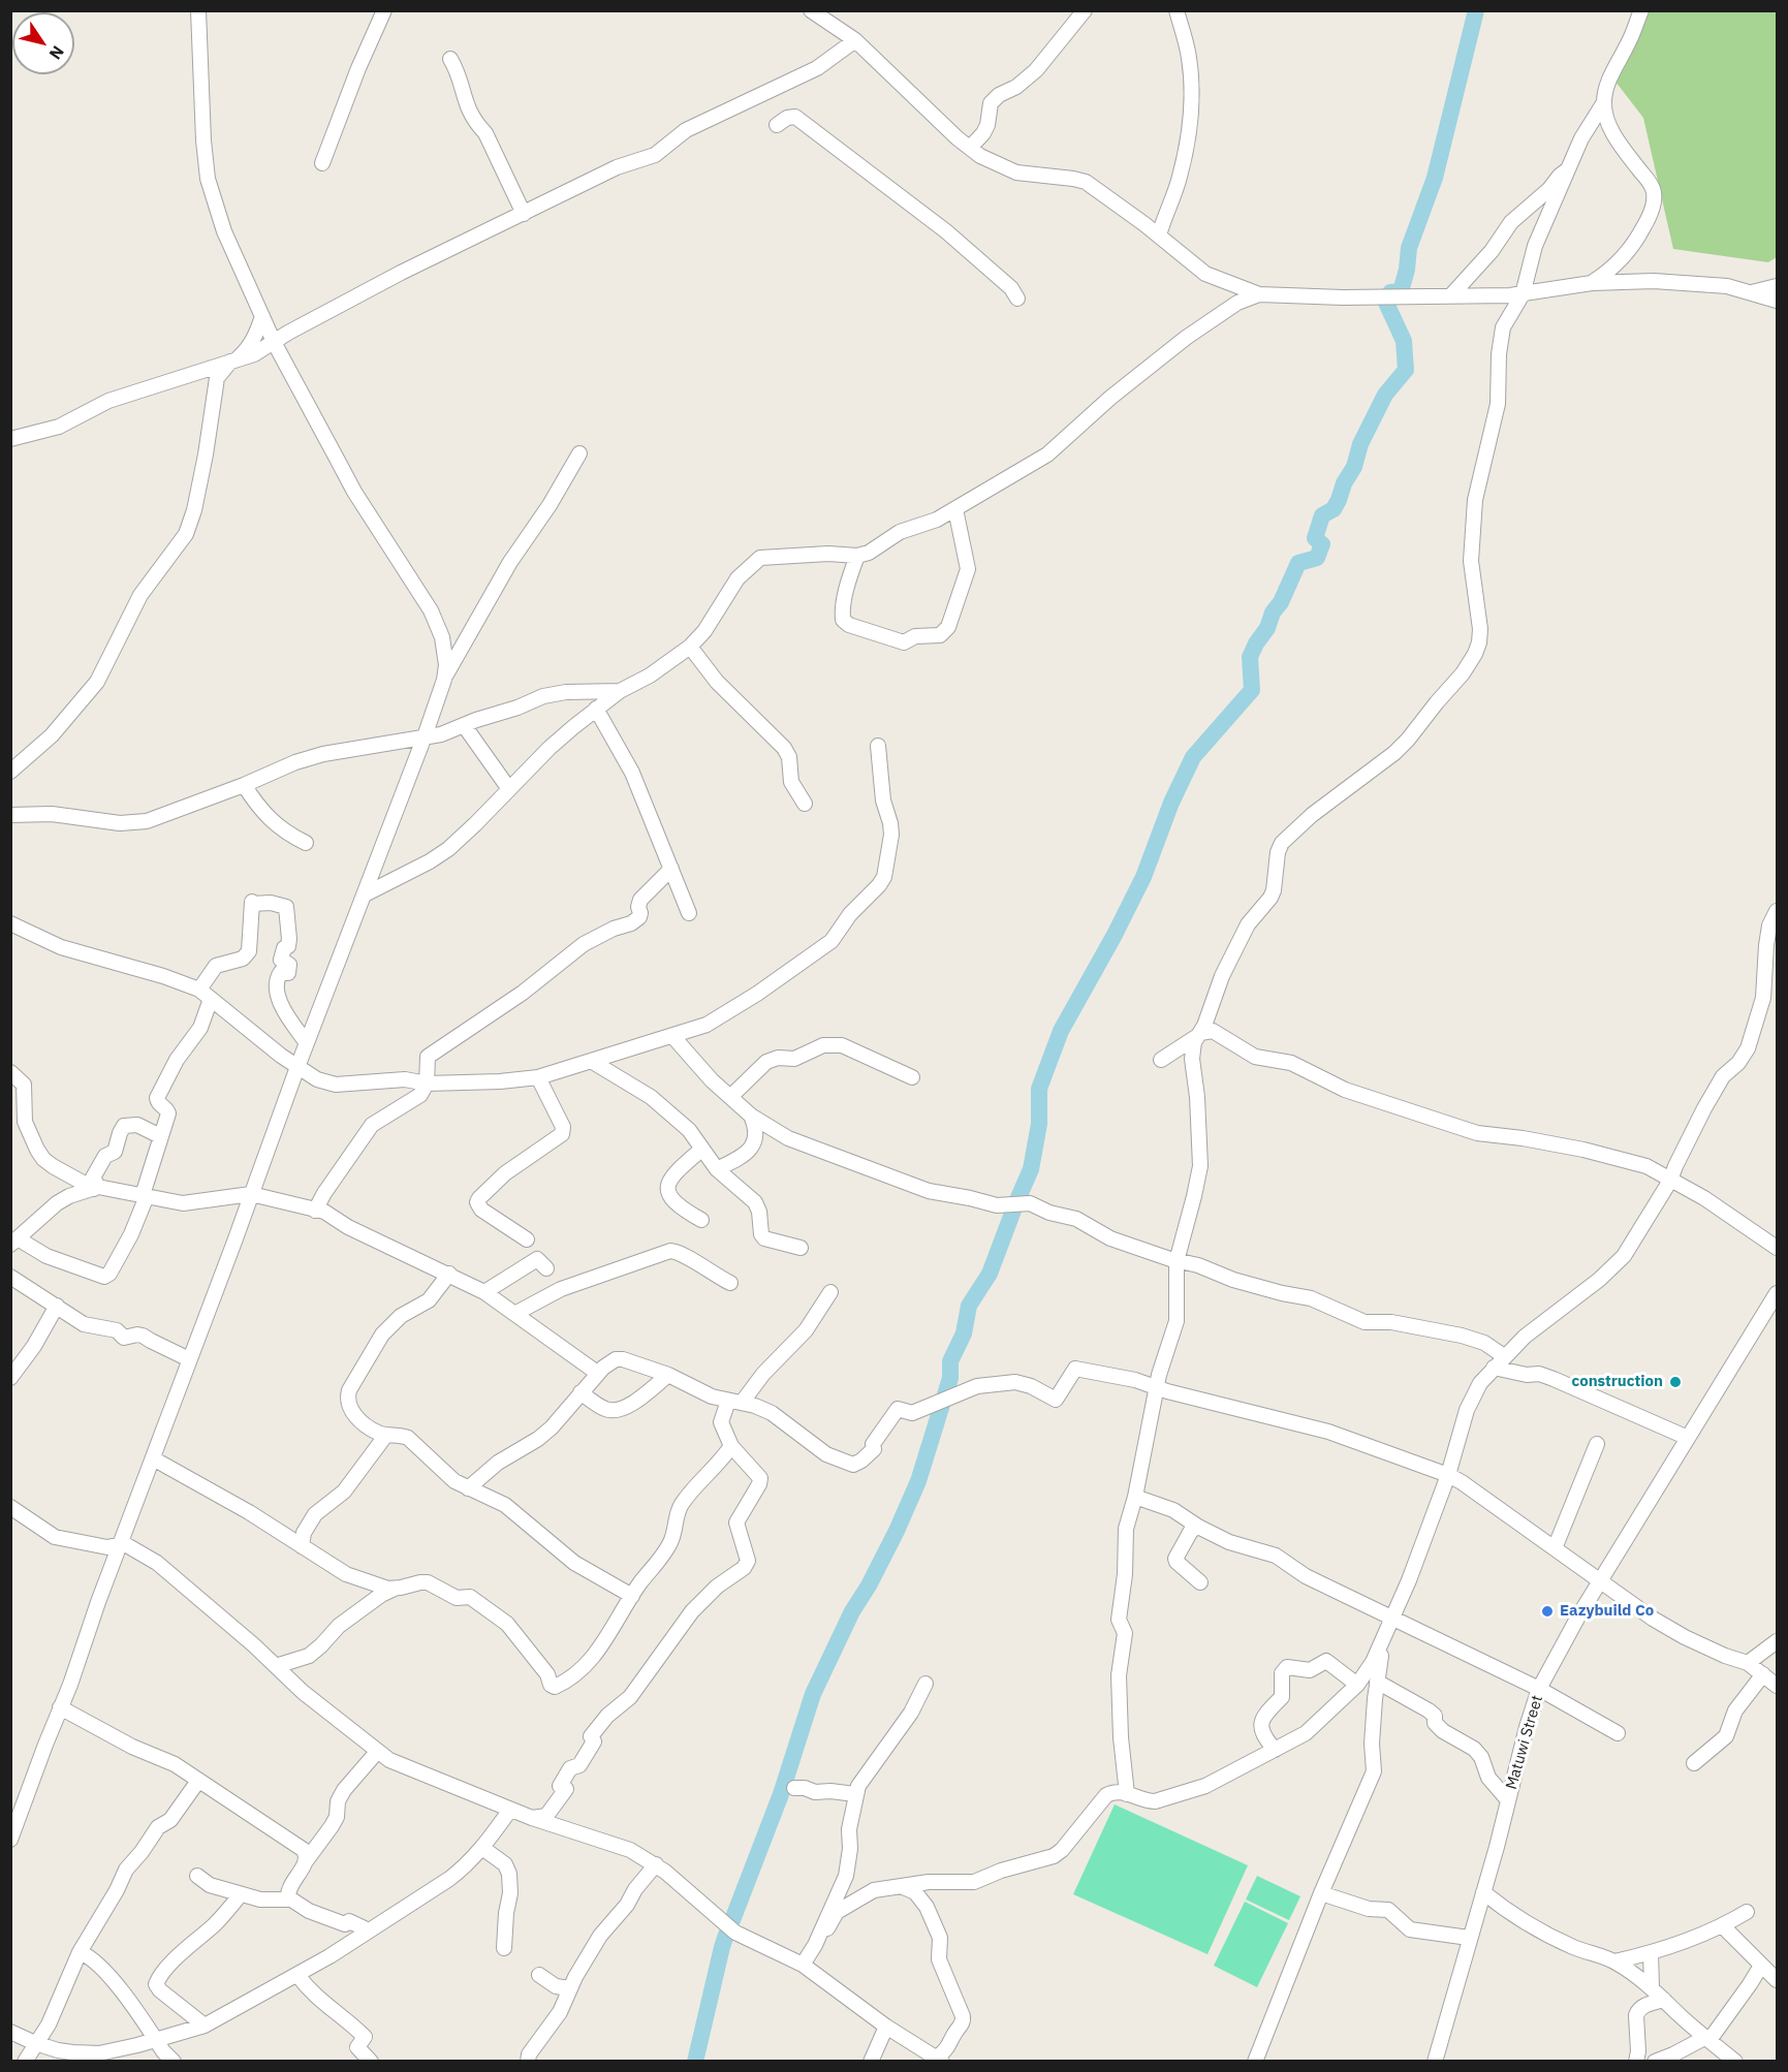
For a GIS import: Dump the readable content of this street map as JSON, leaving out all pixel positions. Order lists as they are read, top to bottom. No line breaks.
{"streets":{"street":["Matuwi Street"]},"places":["construction","Eazybuild Co"],"north":"bottom right"}
